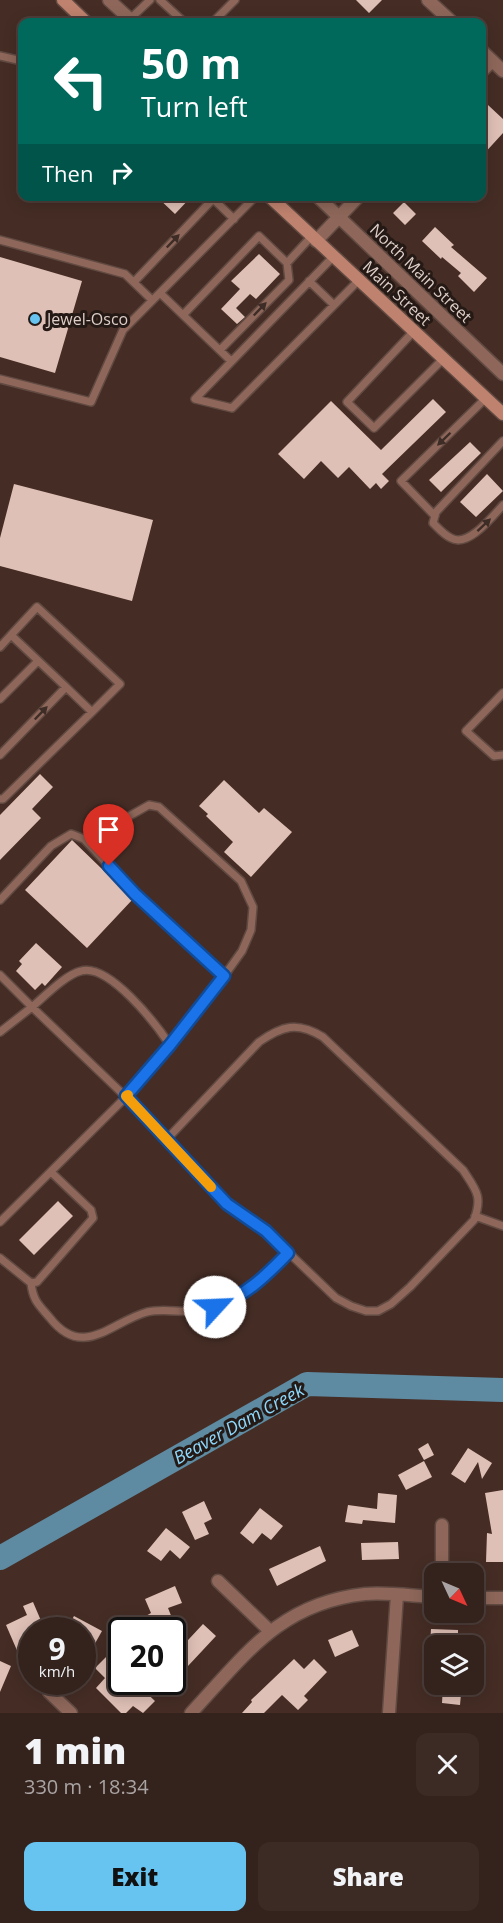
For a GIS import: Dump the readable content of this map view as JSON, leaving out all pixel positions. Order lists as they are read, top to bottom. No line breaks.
{"streets":{"main road":["Main Street"],"street":["North Main Street"]},"water":["Beaver Dam Creek"],"places":["Jewel-Osco"],"north":"bottom right","page":{"turn":["50 m","Turn left"],"then":"Then","speed":"9 km/h","limit":"20","heading":["1 min","330 m · 18:34"],"buttons":["Exit","Share"]}}
